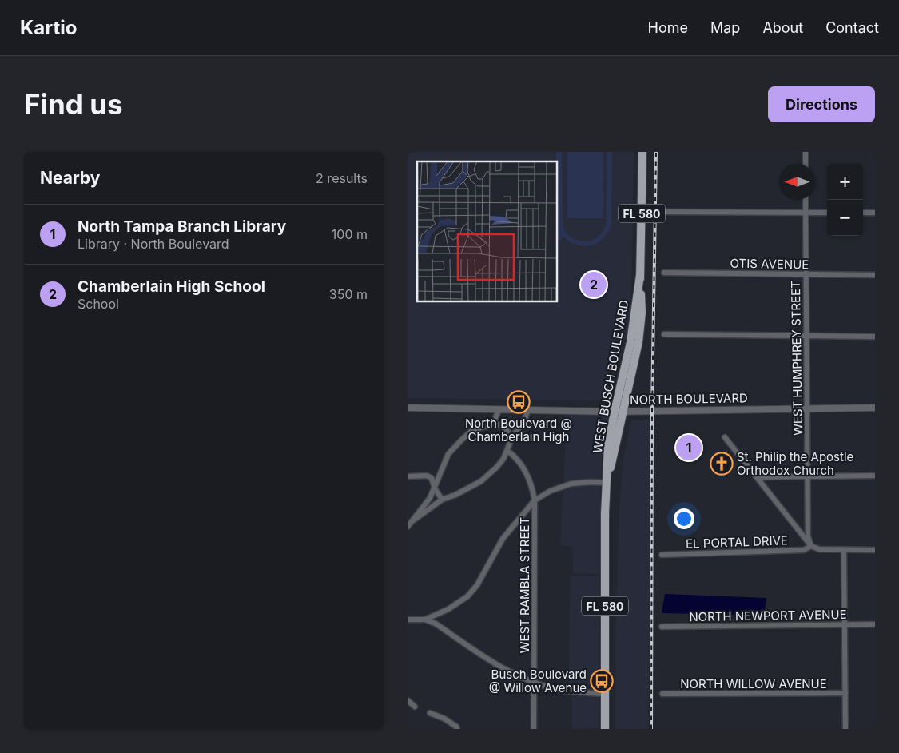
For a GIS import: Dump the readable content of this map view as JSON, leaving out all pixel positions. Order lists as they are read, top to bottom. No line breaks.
{"streets":{"main road":["FL 580","WEST BUSCH BOULEVARD"],"street":["OTIS AVENUE","WEST HUMPHREY STREET","NORTH BOULEVARD","EL PORTAL DRIVE","WEST RAMBLA STREET","NORTH NEWPORT AVENUE","NORTH WILLOW AVENUE"]},"crossings":[["OTIS AVENUE","WEST HUMPHREY STREET"],["WEST HUMPHREY STREET","NORTH BOULEVARD"],["WEST HUMPHREY STREET","EL PORTAL DRIVE"],["WEST BUSCH BOULEVARD","NORTH BOULEVARD"]],"places":{"bus stop":["North Boulevard @ Chamberlain High","Busch Boulevard @ Willow Avenue"],"church":["St. Philip the Apostle Orthodox Church"]},"north":"left","page":{"header":"Kartio","nav":["Home","Map","About","Contact"],"buttons":"Directions","title":"Find us","heading":["Nearby","2 results"],"map_buttons":["+","−"],"list":[{"mark":"1","name":"North Tampa Branch Library","note":"Library · North Boulevard","value":"100 m"},{"mark":"2","name":"Chamberlain High School","note":"School","value":"350 m"}],"pins":["2","1"]}}
